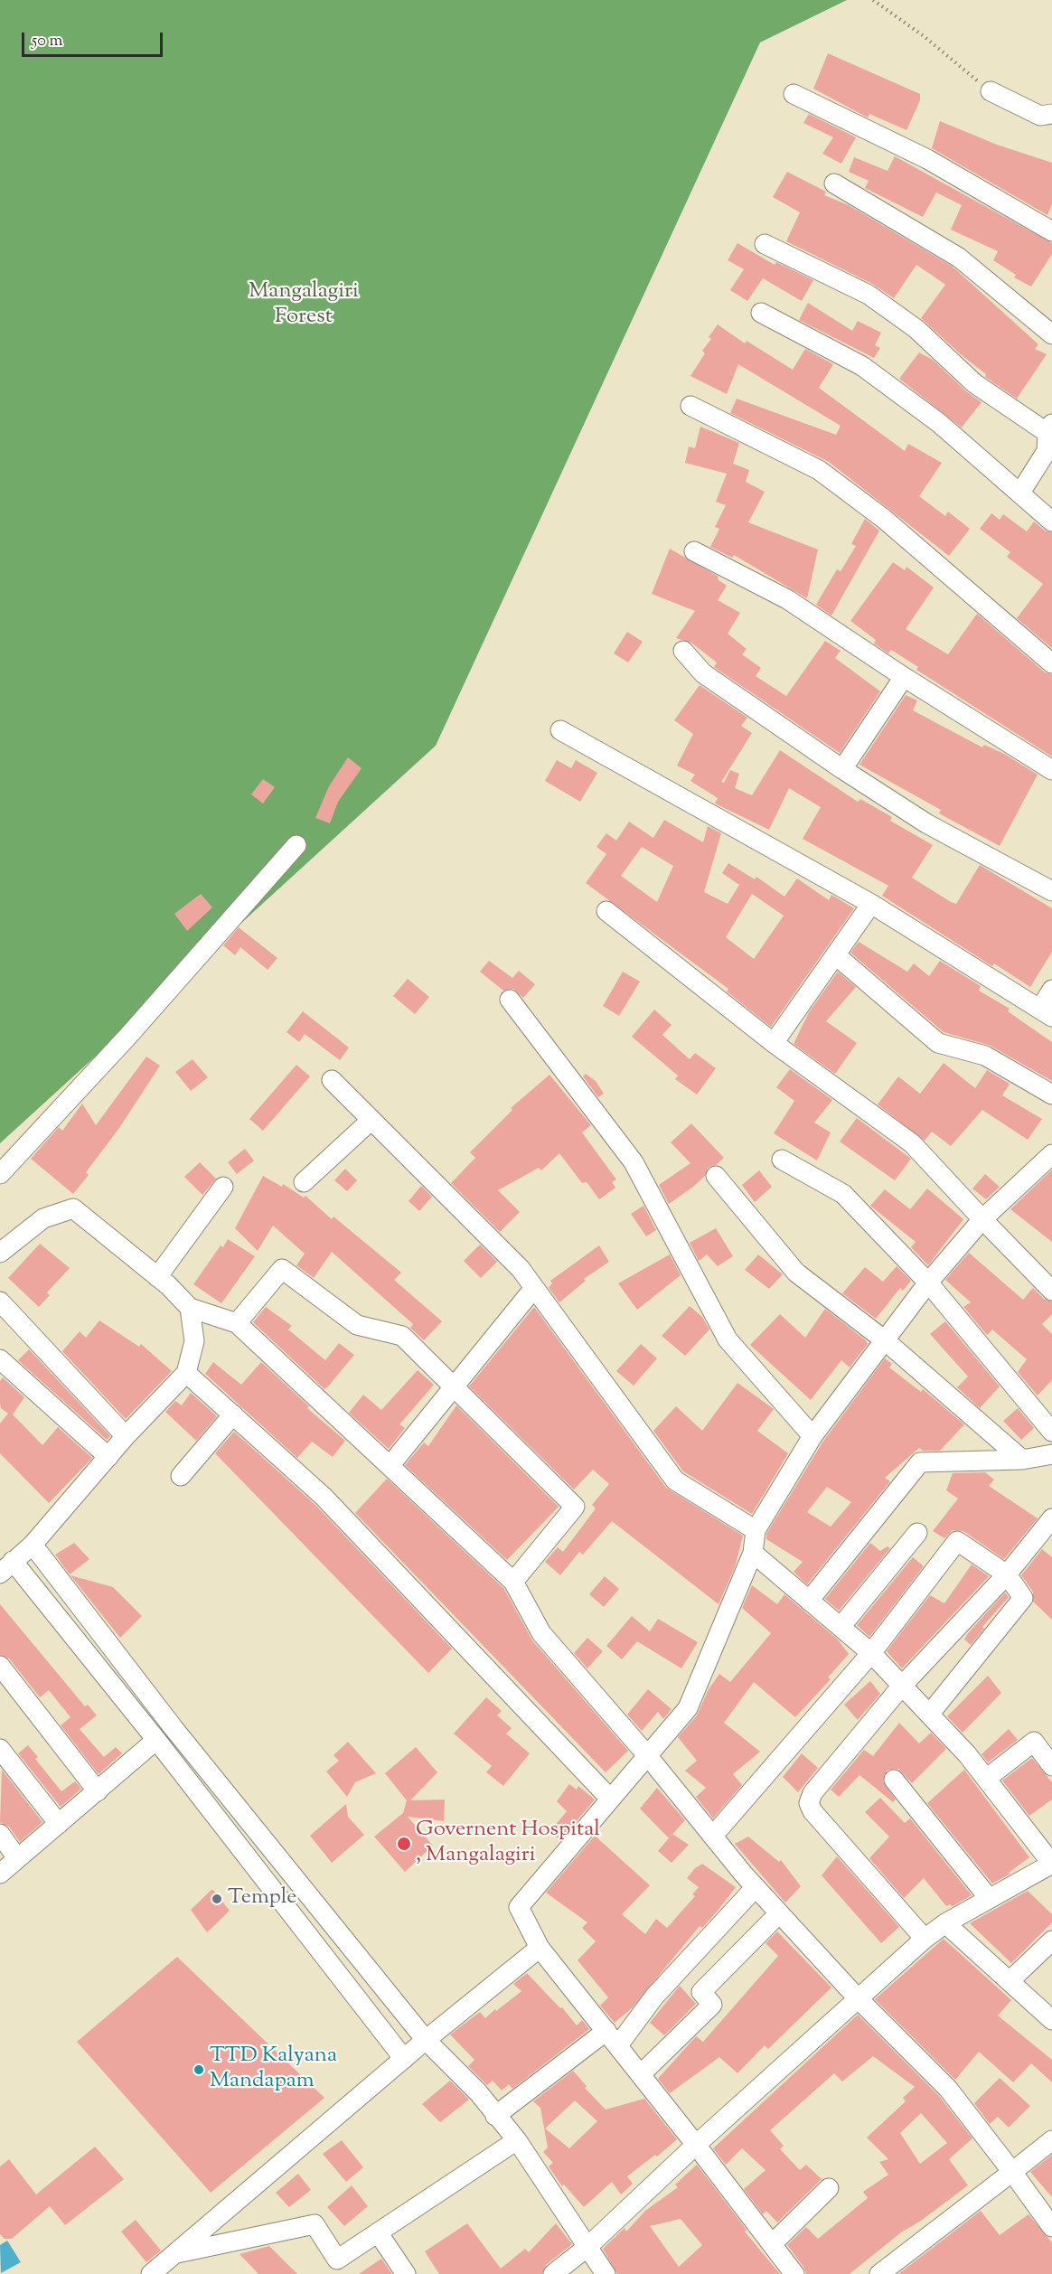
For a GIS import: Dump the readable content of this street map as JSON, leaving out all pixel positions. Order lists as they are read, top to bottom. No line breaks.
{"parks":["Mangalagiri Forest"],"places":["Governent Hospital , Mangalagiri","Temple","TTD Kalyana Mandapam"],"scale_bar":"50 m"}
